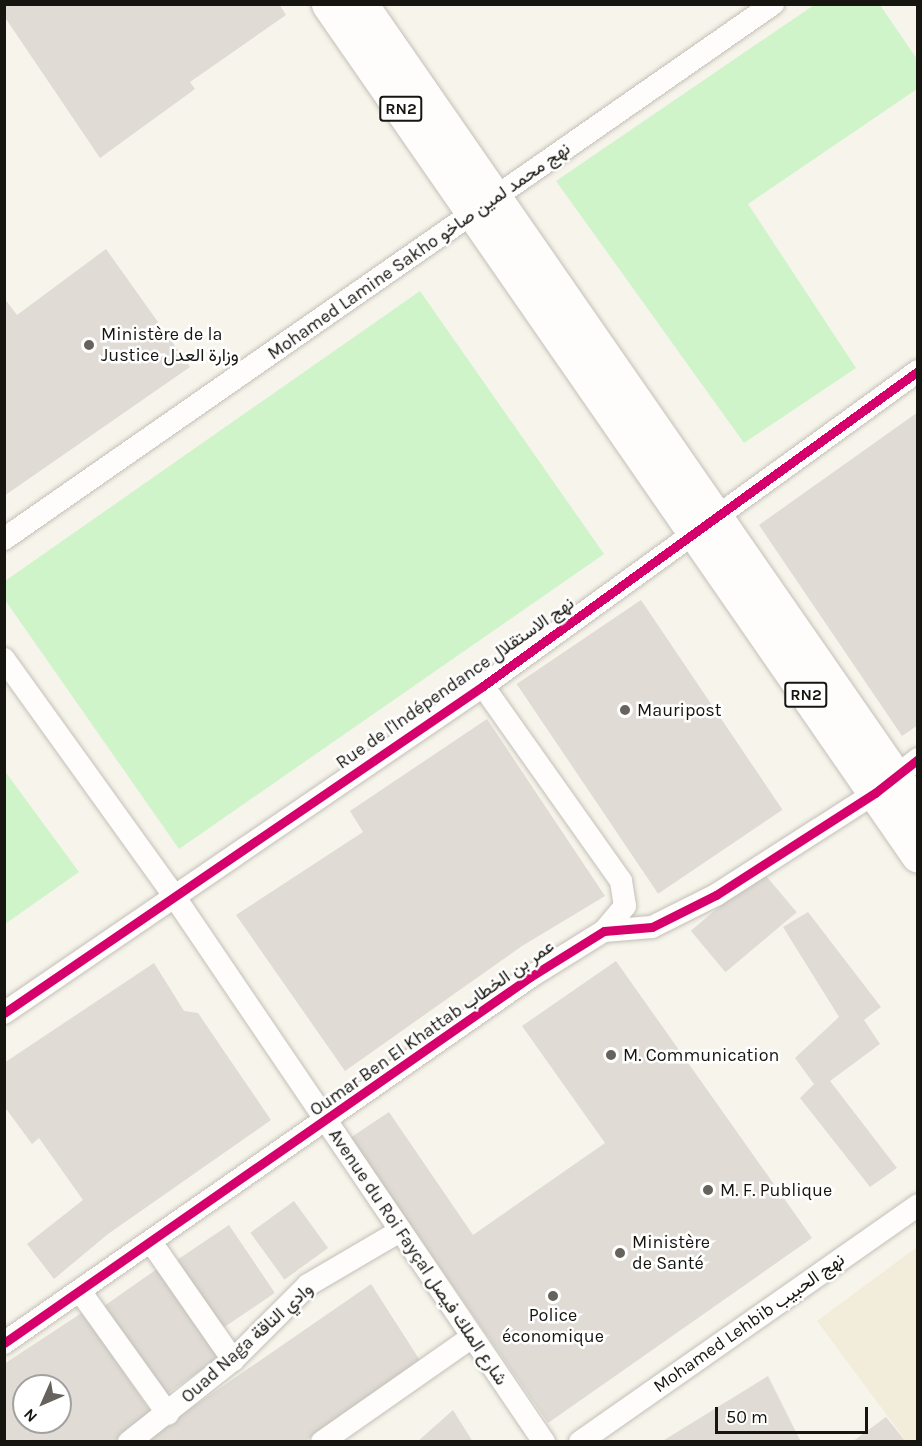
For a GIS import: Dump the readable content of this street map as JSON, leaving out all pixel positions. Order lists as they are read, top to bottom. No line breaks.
{"streets":{"highway":["RN2"],"street":["Mohamed Lamine Sakho نهج محمد لمين صاخو","Rue de l'Indépendance نهج الاستقلال","Oumar Ben El Khattab عمر بن الخطاب","Avenue du Roi Fayçal شارع الملك فيصل","Mohamed Lehbib نهج الحبيب","Ouad Naga وادي الناقة"]},"crossings":[["RN2","Mohamed Lamine Sakho نهج محمد لمين صاخو"],["RN2","Rue de l'Indépendance نهج الاستقلال"],["RN2","Oumar Ben El Khattab عمر بن الخطاب"],["Rue de l'Indépendance نهج الاستقلال","Avenue du Roi Fayçal شارع الملك فيصل"],["Oumar Ben El Khattab عمر بن الخطاب","Avenue du Roi Fayçal شارع الملك فيصل"],["Avenue du Roi Fayçal شارع الملك فيصل","Ouad Naga وادي الناقة"]],"places":["Ministère de la Justice وزارة العدل","Mauripost","M. Communication","M. F. Publique","Ministère de Santé","Police économique"],"scale_bar":"50 m","north":"bottom left"}
